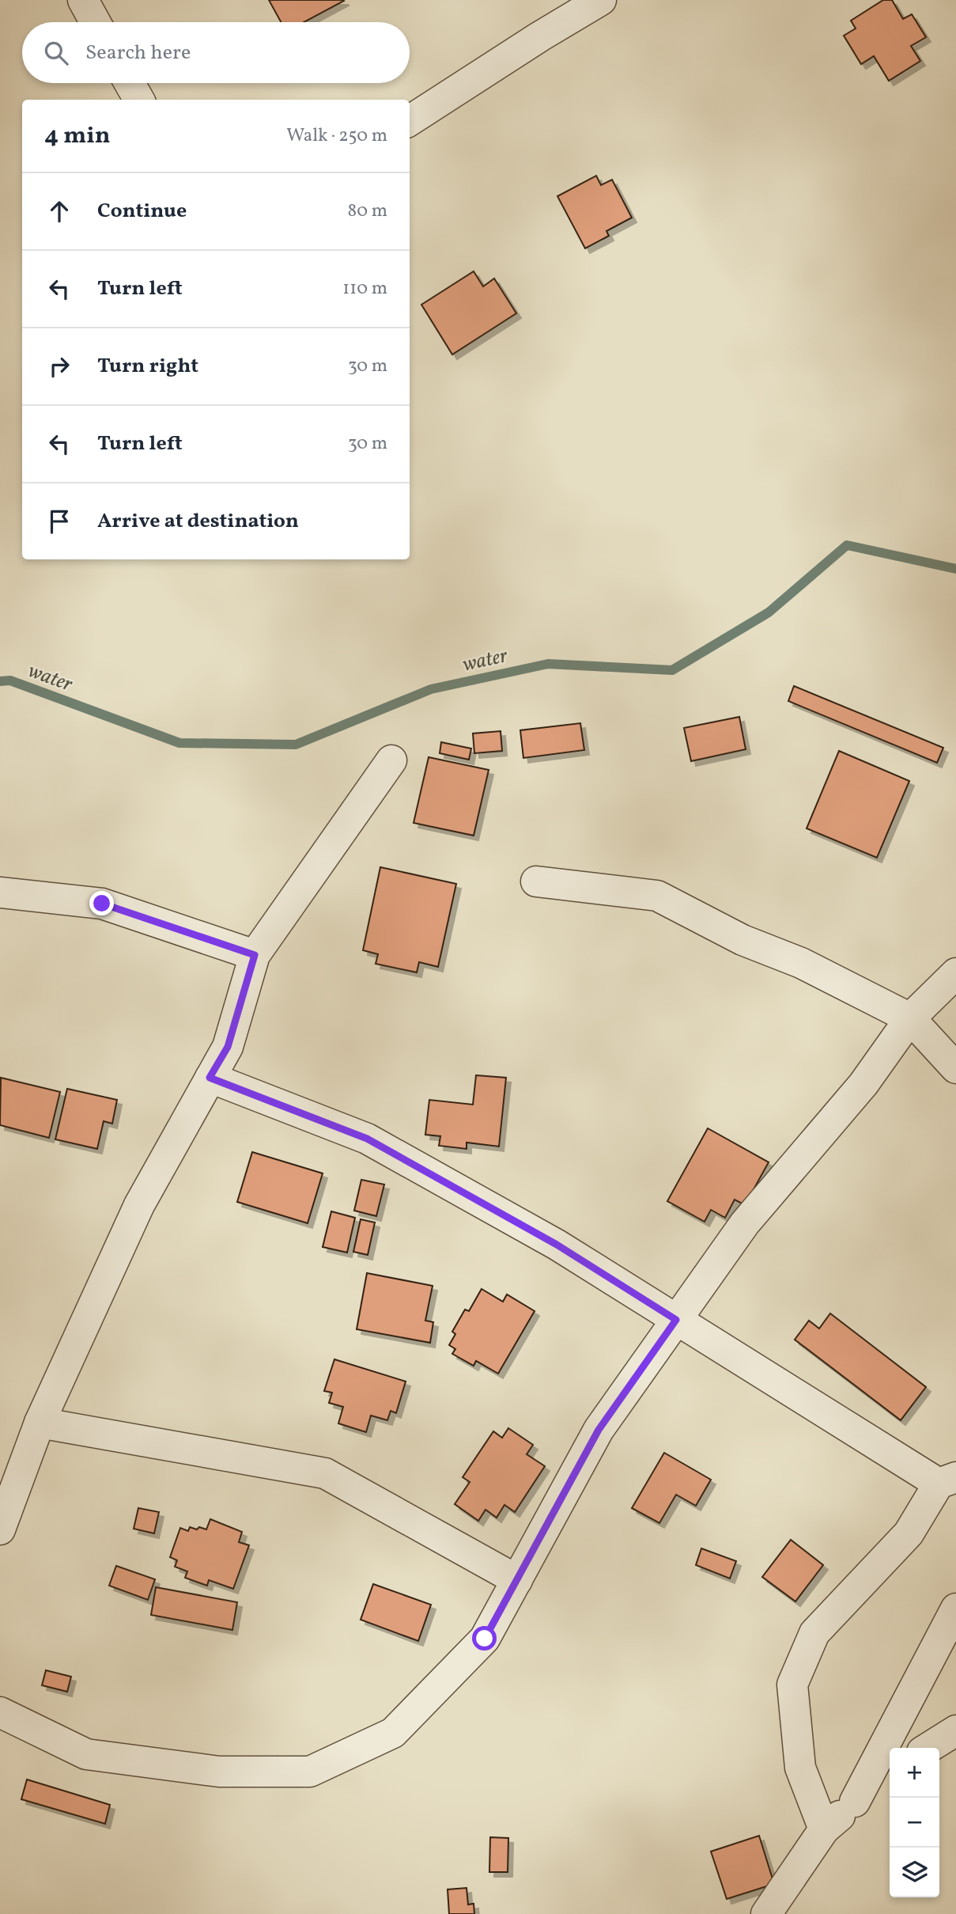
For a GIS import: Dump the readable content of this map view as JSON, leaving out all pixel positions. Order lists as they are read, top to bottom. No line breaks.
{"water":["water"],"page":{"search":"Search here","heading":["4 min","Walk · 250 m"],"list":[["Continue","80 m"],["Turn left","110 m"],["Turn right","30 m"],["Turn left","30 m"],"Arrive at destination"],"map_buttons":["+","−"]}}
